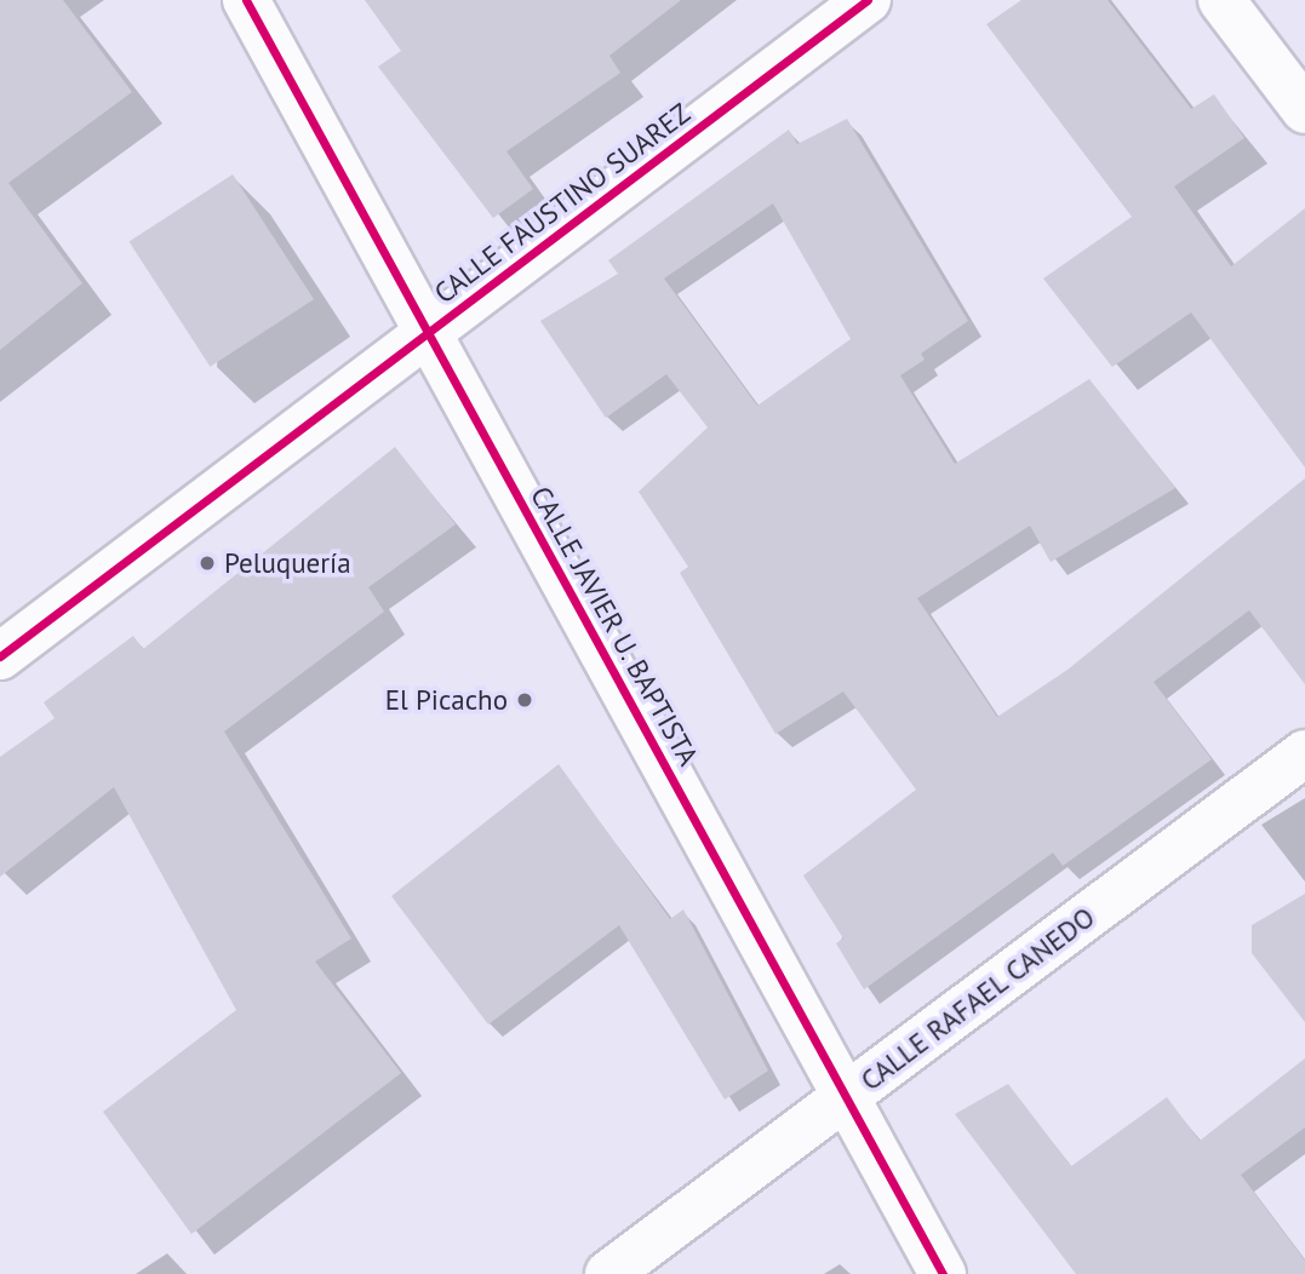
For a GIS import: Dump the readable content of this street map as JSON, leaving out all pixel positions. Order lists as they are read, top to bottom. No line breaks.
{"streets":{"street":["CALLE FAUSTINO SUAREZ","CALLE JAVIER U. BAPTISTA","CALLE RAFAEL CANEDO"]},"crossings":[["CALLE FAUSTINO SUAREZ","CALLE JAVIER U. BAPTISTA"],["CALLE JAVIER U. BAPTISTA","CALLE RAFAEL CANEDO"]],"places":["Peluquería","El Picacho"]}
